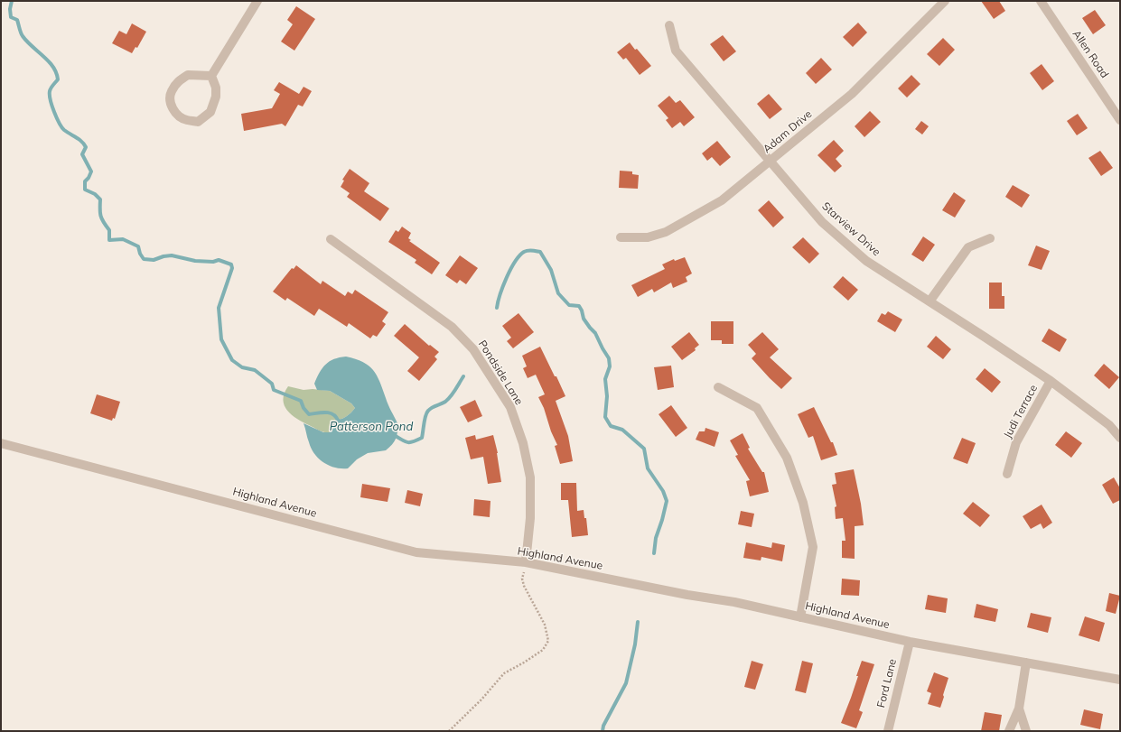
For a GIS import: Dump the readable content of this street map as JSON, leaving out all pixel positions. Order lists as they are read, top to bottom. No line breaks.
{"streets":{"street":["Allen Road","Adam Drive","Starview Drive","Pondside Lane","Judi Terrace","Highland Avenue","Ford Lane"]},"crossings":[["Adam Drive","Starview Drive"],["Starview Drive","Judi Terrace"],["Pondside Lane","Highland Avenue"],["Highland Avenue","Ford Lane"]],"water":["Patterson Pond"]}
